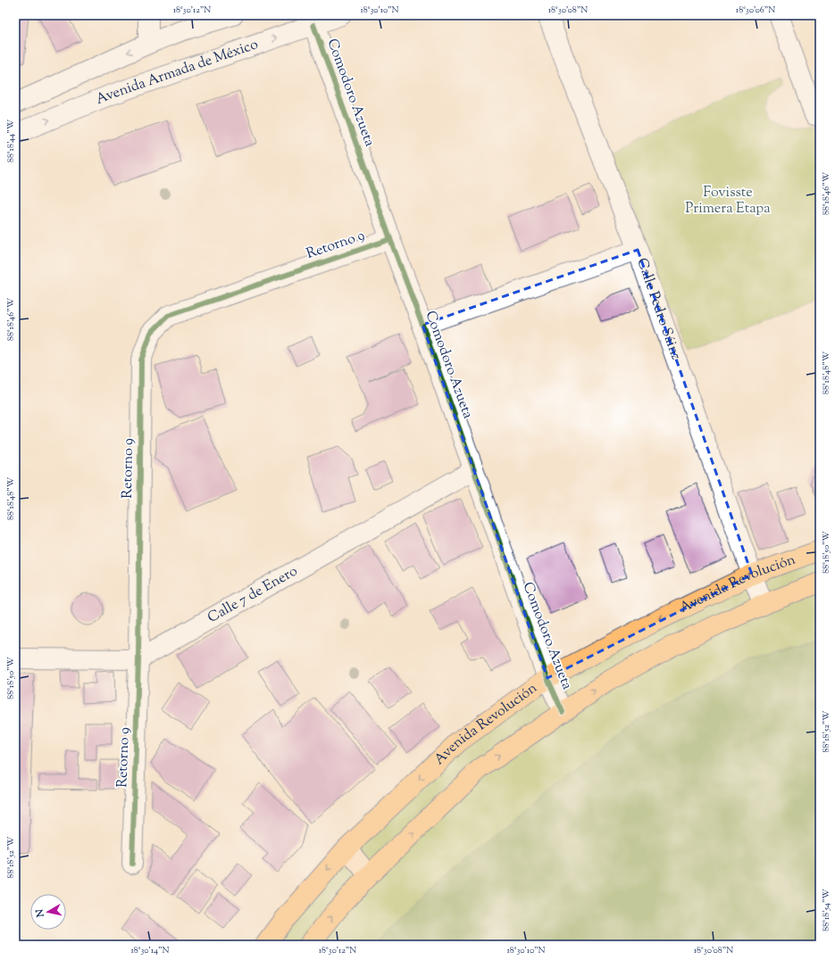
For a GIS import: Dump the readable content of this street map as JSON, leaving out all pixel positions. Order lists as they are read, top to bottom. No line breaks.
{"streets":{"main road":["Avenida Revolución"],"street":["Avenida Armada de México","Comodoro Azueta","Retorno 9","Calle Pedro Sáinz","Calle 7 de Enero"]},"crossings":[["Avenida Armada de México","Comodoro Azueta"],["Comodoro Azueta","Retorno 9"],["Comodoro Azueta","Avenida Revolución"],["Comodoro Azueta","Calle 7 de Enero"],["Retorno 9","Calle 7 de Enero"],["Calle Pedro Sáinz","Avenida Revolución"]],"parks":["Fovisste Primera Etapa"],"north":"left","coordinates":["18°30'12\"N","18°30'10\"N","18°30'08\"N","18°30'06\"N","88°18'44\"W","88°18'46\"W","88°18'48\"W","88°18'50\"W","88°18'52\"W","88°18'54\"W","18°30'14\"N"]}
